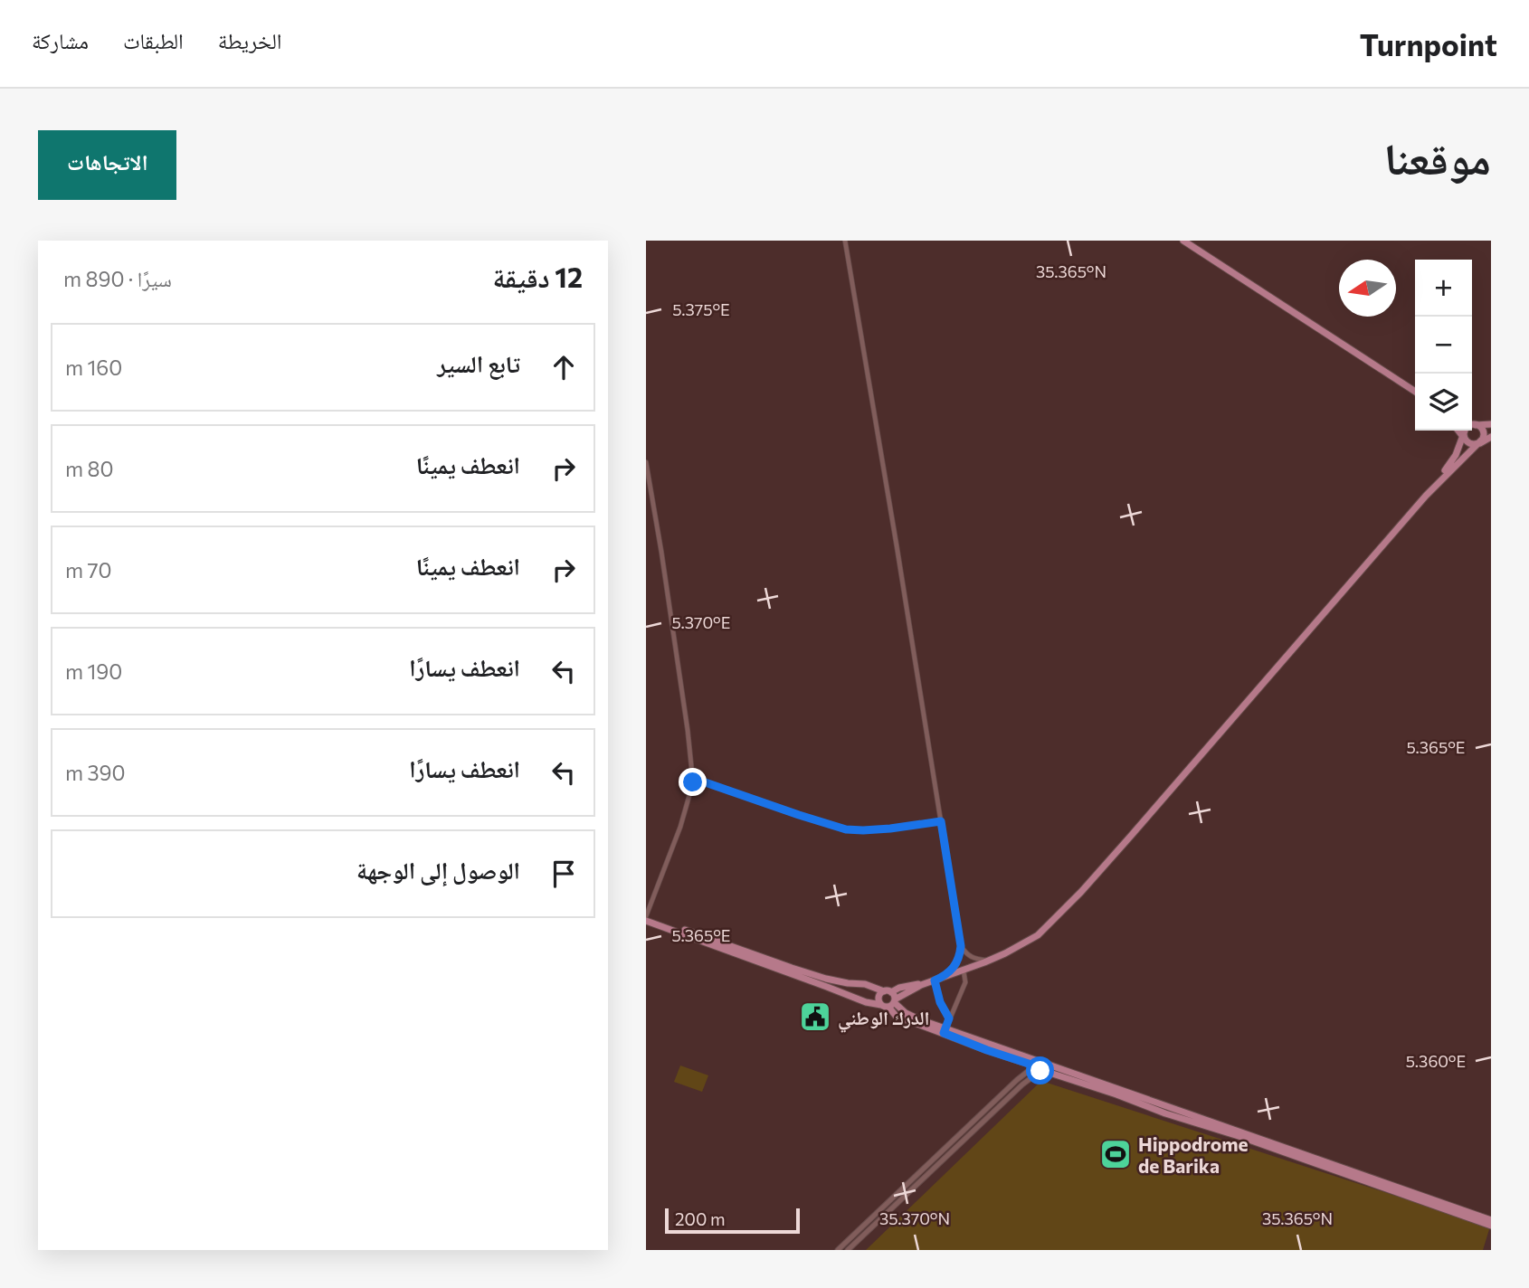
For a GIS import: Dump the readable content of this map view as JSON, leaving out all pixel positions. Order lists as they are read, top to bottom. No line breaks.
{"places":{"public building":["الدرك الوطني"],"sports":["Hippodrome de Barika"]},"scale_bar":"200 m","north":"left","page":{"header":"Turnpoint","nav":["الخريطة","الطبقات","مشاركة"],"title":"موقعنا","buttons":"الاتجاهات","heading":["12 دقيقة","سيرًا · 890 m"],"map_buttons":["+","−"],"list":[["تابع السير","160 m"],["انعطف يمينًا","80 m"],["انعطف يمينًا","70 m"],["انعطف يسارًا","190 m"],["انعطف يسارًا","390 m"],"الوصول إلى الوجهة"],"scale":"200 m"},"coordinates":["35.365°N","5.375°E","5.370°E","5.365°E","5.360°E","35.370°N"]}
